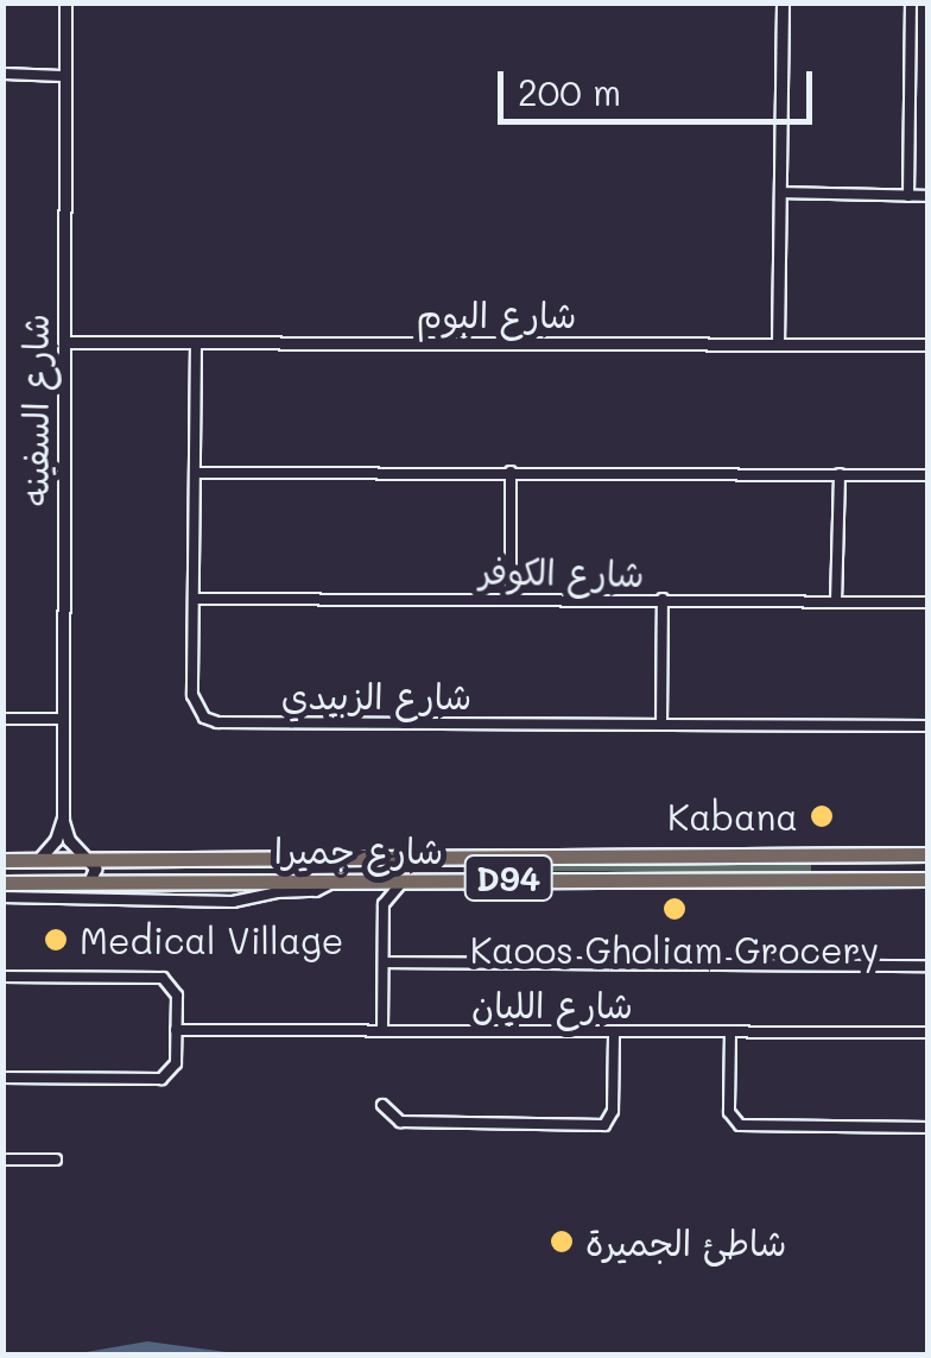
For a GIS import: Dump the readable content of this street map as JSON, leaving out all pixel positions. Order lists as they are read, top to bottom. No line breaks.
{"streets":{"main road":["شارع جميرا","D94"],"street":["شارع البوم","شارع السفينه","شارع الكوفر","شارع الزبيدي","شارع الليان"]},"crossings":[["شارع البوم","شارع السفينه"],["شارع البوم","شارع الزبيدي"],["شارع السفينه","شارع جميرا"],["شارع الكوفر","شارع الزبيدي"]],"places":["Kabana","Kaoos Gholiam Grocery","Medical Village","شاطئ الجميرة"],"scale_bar":"200 m"}
